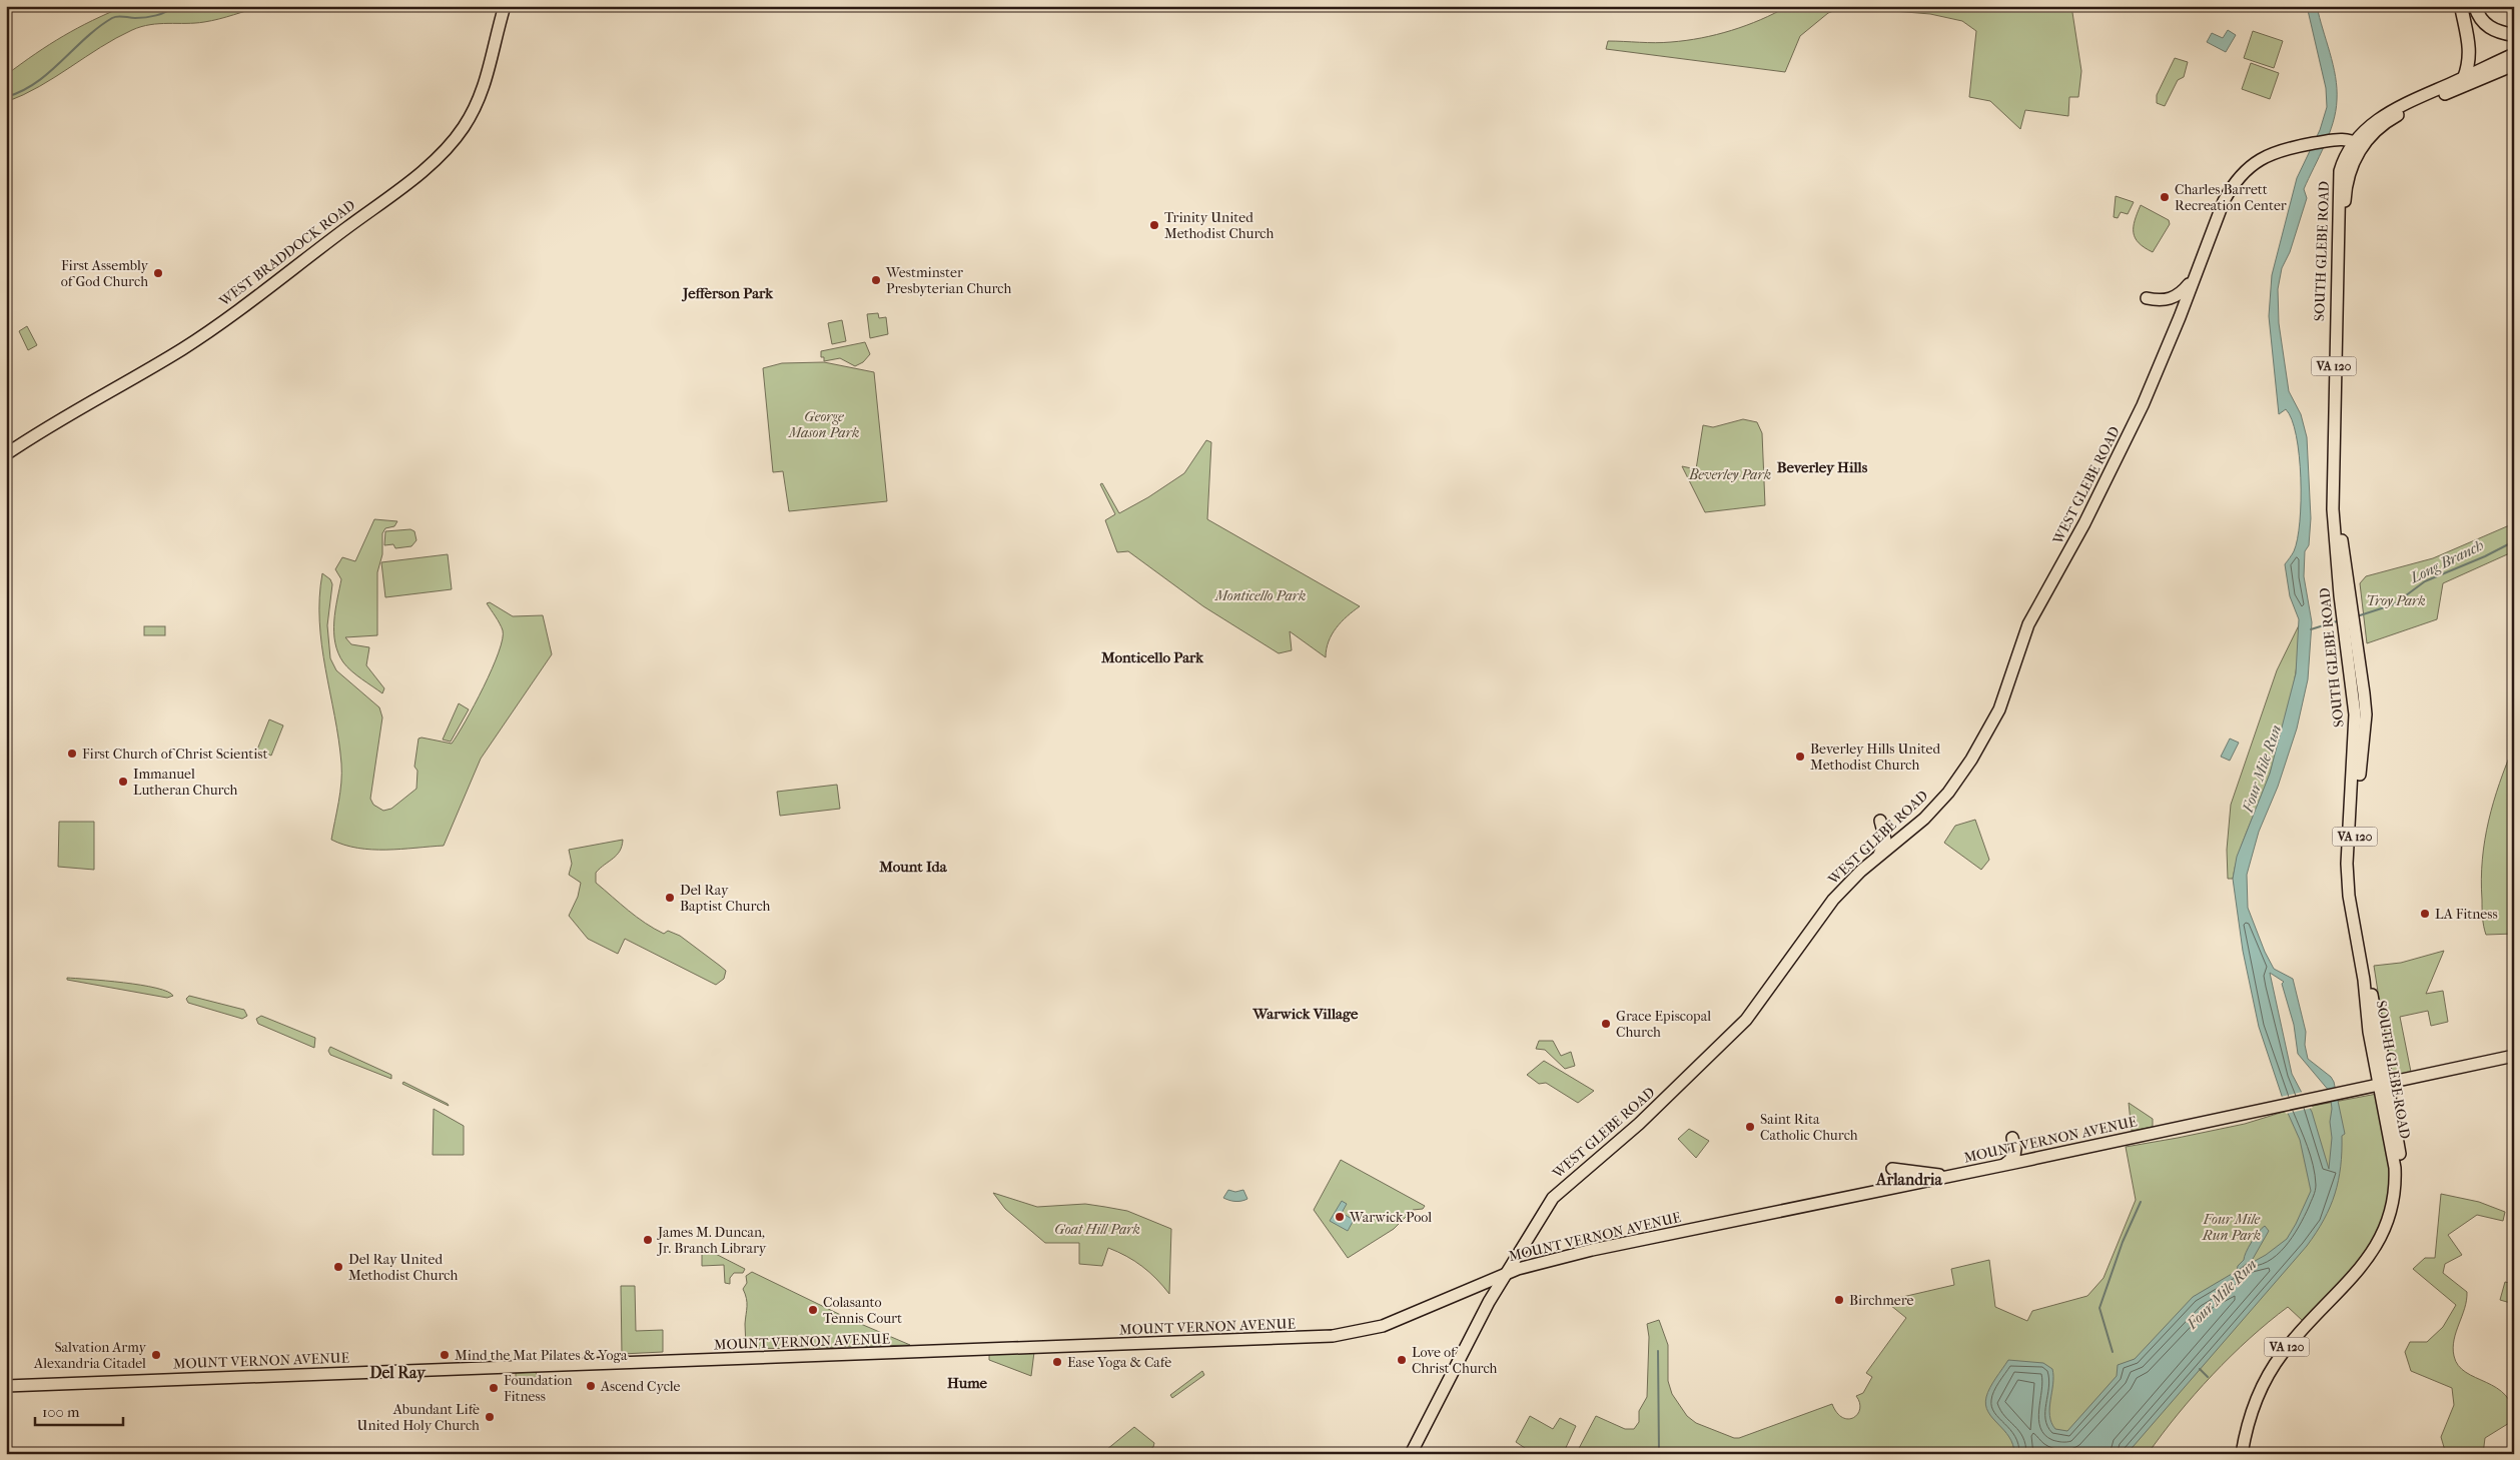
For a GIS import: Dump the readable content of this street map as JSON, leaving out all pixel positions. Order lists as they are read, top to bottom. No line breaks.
{"streets":{"main road":["SOUTH GLEBE ROAD","WEST BRADDOCK ROAD","VA 120","WEST GLEBE ROAD","MOUNT VERNON AVENUE"]},"crossings":[["SOUTH GLEBE ROAD","WEST GLEBE ROAD"],["SOUTH GLEBE ROAD","MOUNT VERNON AVENUE"],["WEST GLEBE ROAD","MOUNT VERNON AVENUE"]],"districts":["Jefferson Park","Beverley Hills","Monticello Park","Mount Ida","Warwick Village","Arlandria","Del Ray","Hume"],"water":["Long Branch","Four Mile Run"],"parks":["George Mason Park","Beverley Park","Monticello Park","Troy Park","Four Mile Run Park","Goat Hill Park"],"places":["Charles Barrett Recreation Center","Trinity United Methodist Church","First Assembly of God Church","Westminster Presbyterian Church","First Church of Christ Scientist","Beverley Hills United Methodist Church","Immanuel Lutheran Church","Del Ray Baptist Church","LA Fitness","Grace Episcopal Church","Saint Rita Catholic Church","Warwick Pool","James M. Duncan, Jr. Branch Library","Del Ray United Methodist Church","Birchmere","Colasanto Tennis Court","Salvation Army Alexandria Citadel","Mind the Mat Pilates & Yoga","Love of Christ Church","Ease Yoga & Cafe","Ascend Cycle","Foundation Fitness","Abundant Life United Holy Church"],"scale_bar":"100 m"}
